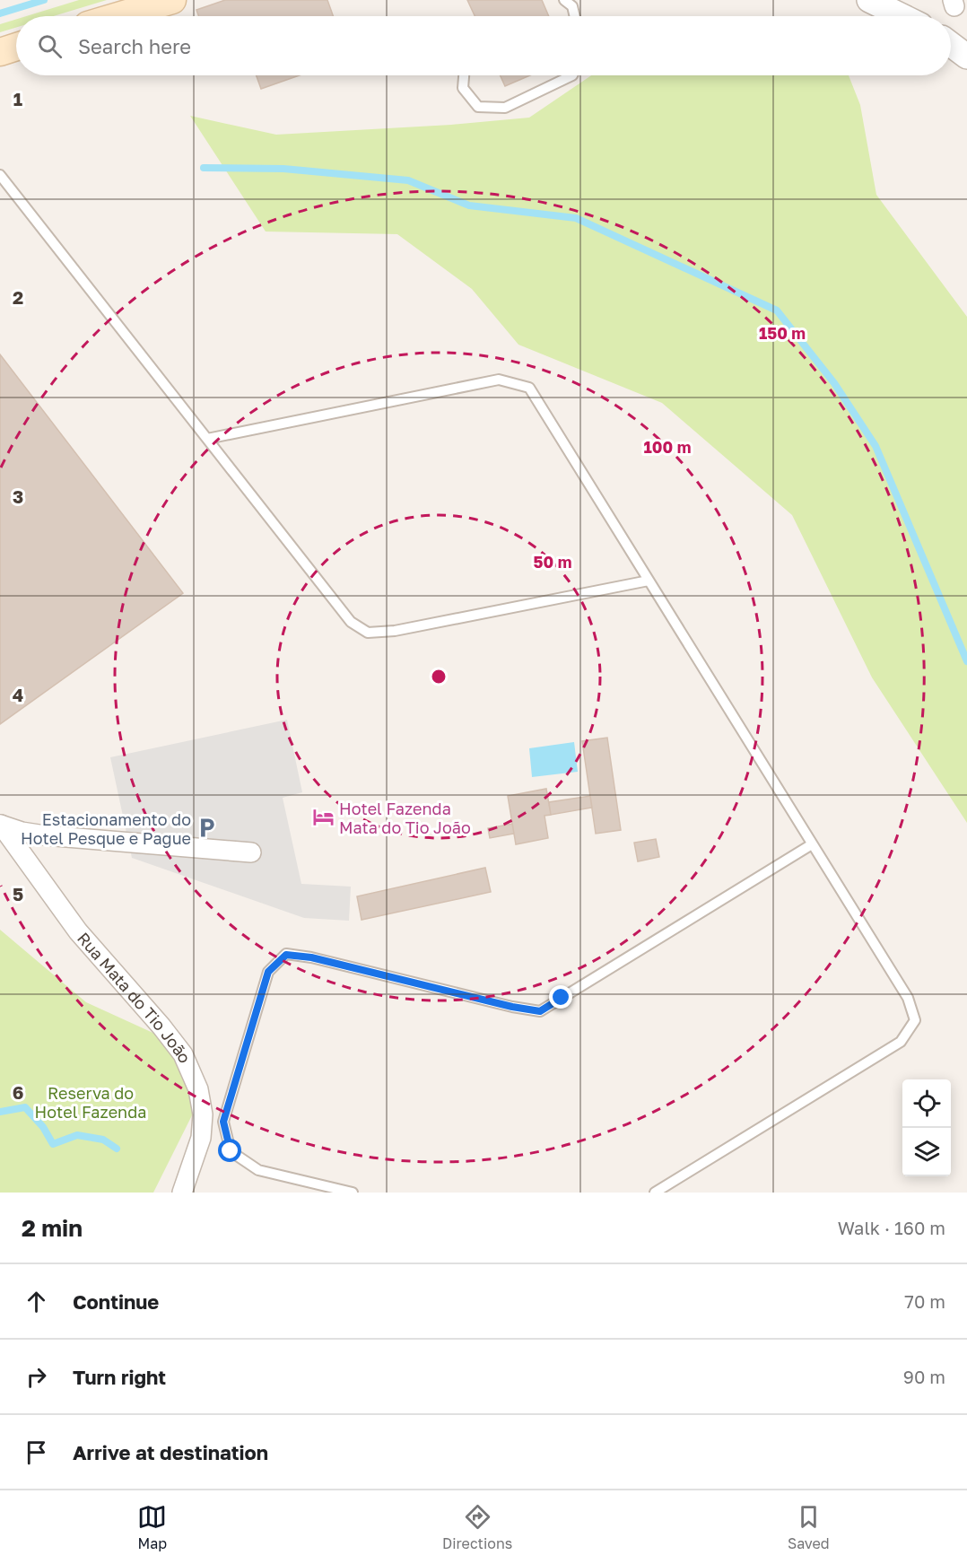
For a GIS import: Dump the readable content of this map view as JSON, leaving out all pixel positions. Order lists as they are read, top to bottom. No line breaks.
{"streets":{"street":["Rua Mata do Tio João"]},"parks":["Reserva do Hotel Fazenda"],"places":{"hotel":["Hotel Fazenda Mata do Tio João"],"parking":["Estacionamento do Hotel Pesque e Pague"]},"page":{"search":"Search here","heading":["2 min","Walk · 160 m"],"list":[["Continue","70 m"],["Turn right","90 m"],"Arrive at destination"],"nav":["Map","Directions","Saved"]},"grid":{"rows":["1","2","3","4","5","6"]},"rings":["150 m","100 m","50 m"]}
